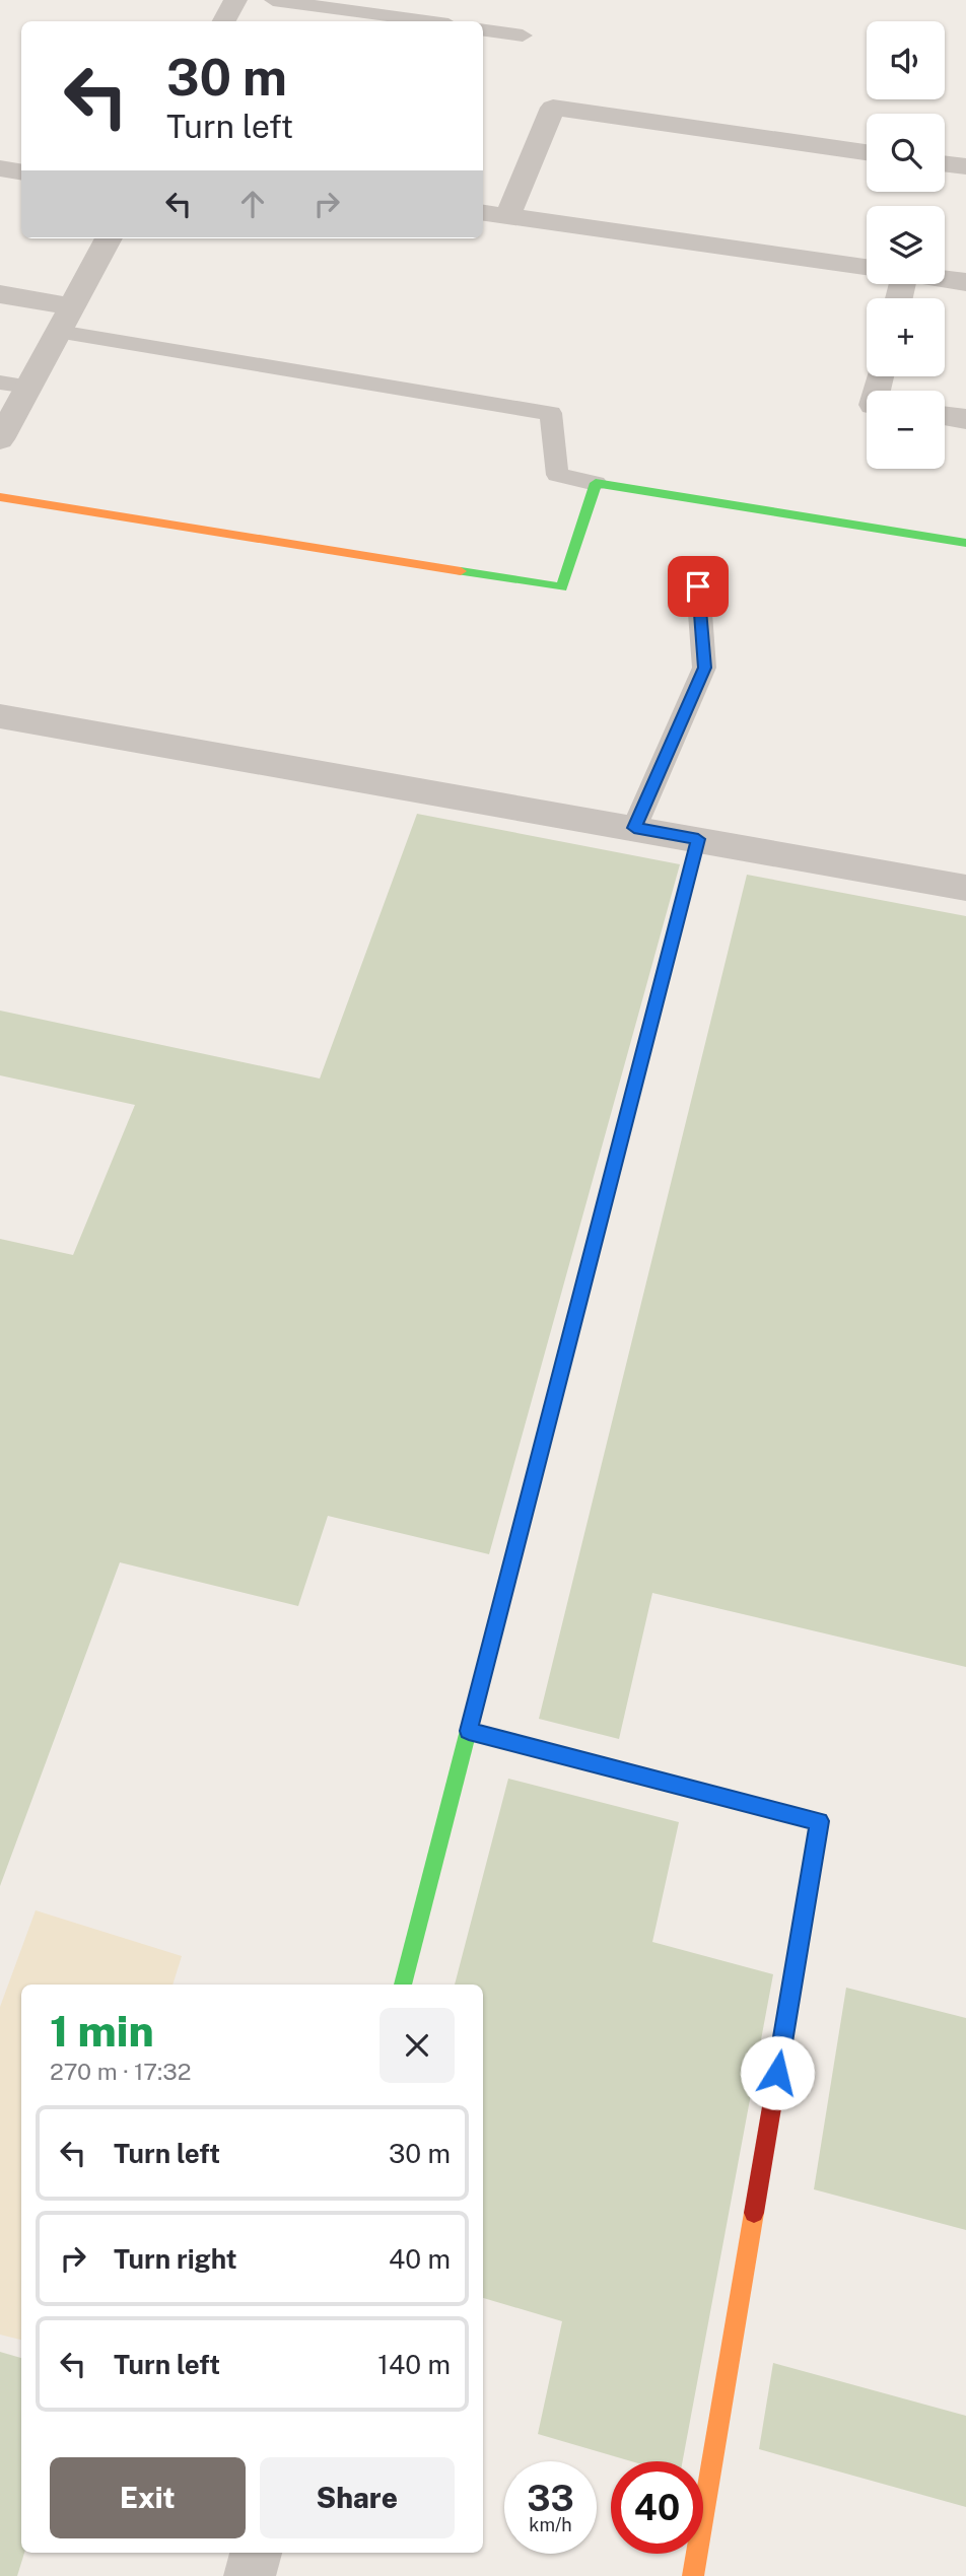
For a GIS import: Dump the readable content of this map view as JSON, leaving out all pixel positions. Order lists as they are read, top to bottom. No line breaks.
{"page":{"map_buttons":["+","−"],"turn":["30 m","Turn left"],"heading":["1 min","270 m · 17:32"],"list":[{"name":"Turn left","value":"30 m"},{"name":"Turn right","value":"40 m"},{"name":"Turn left","value":"140 m"}],"buttons":["Exit","Share"],"speed":"33 km/h","limit":"40"}}
